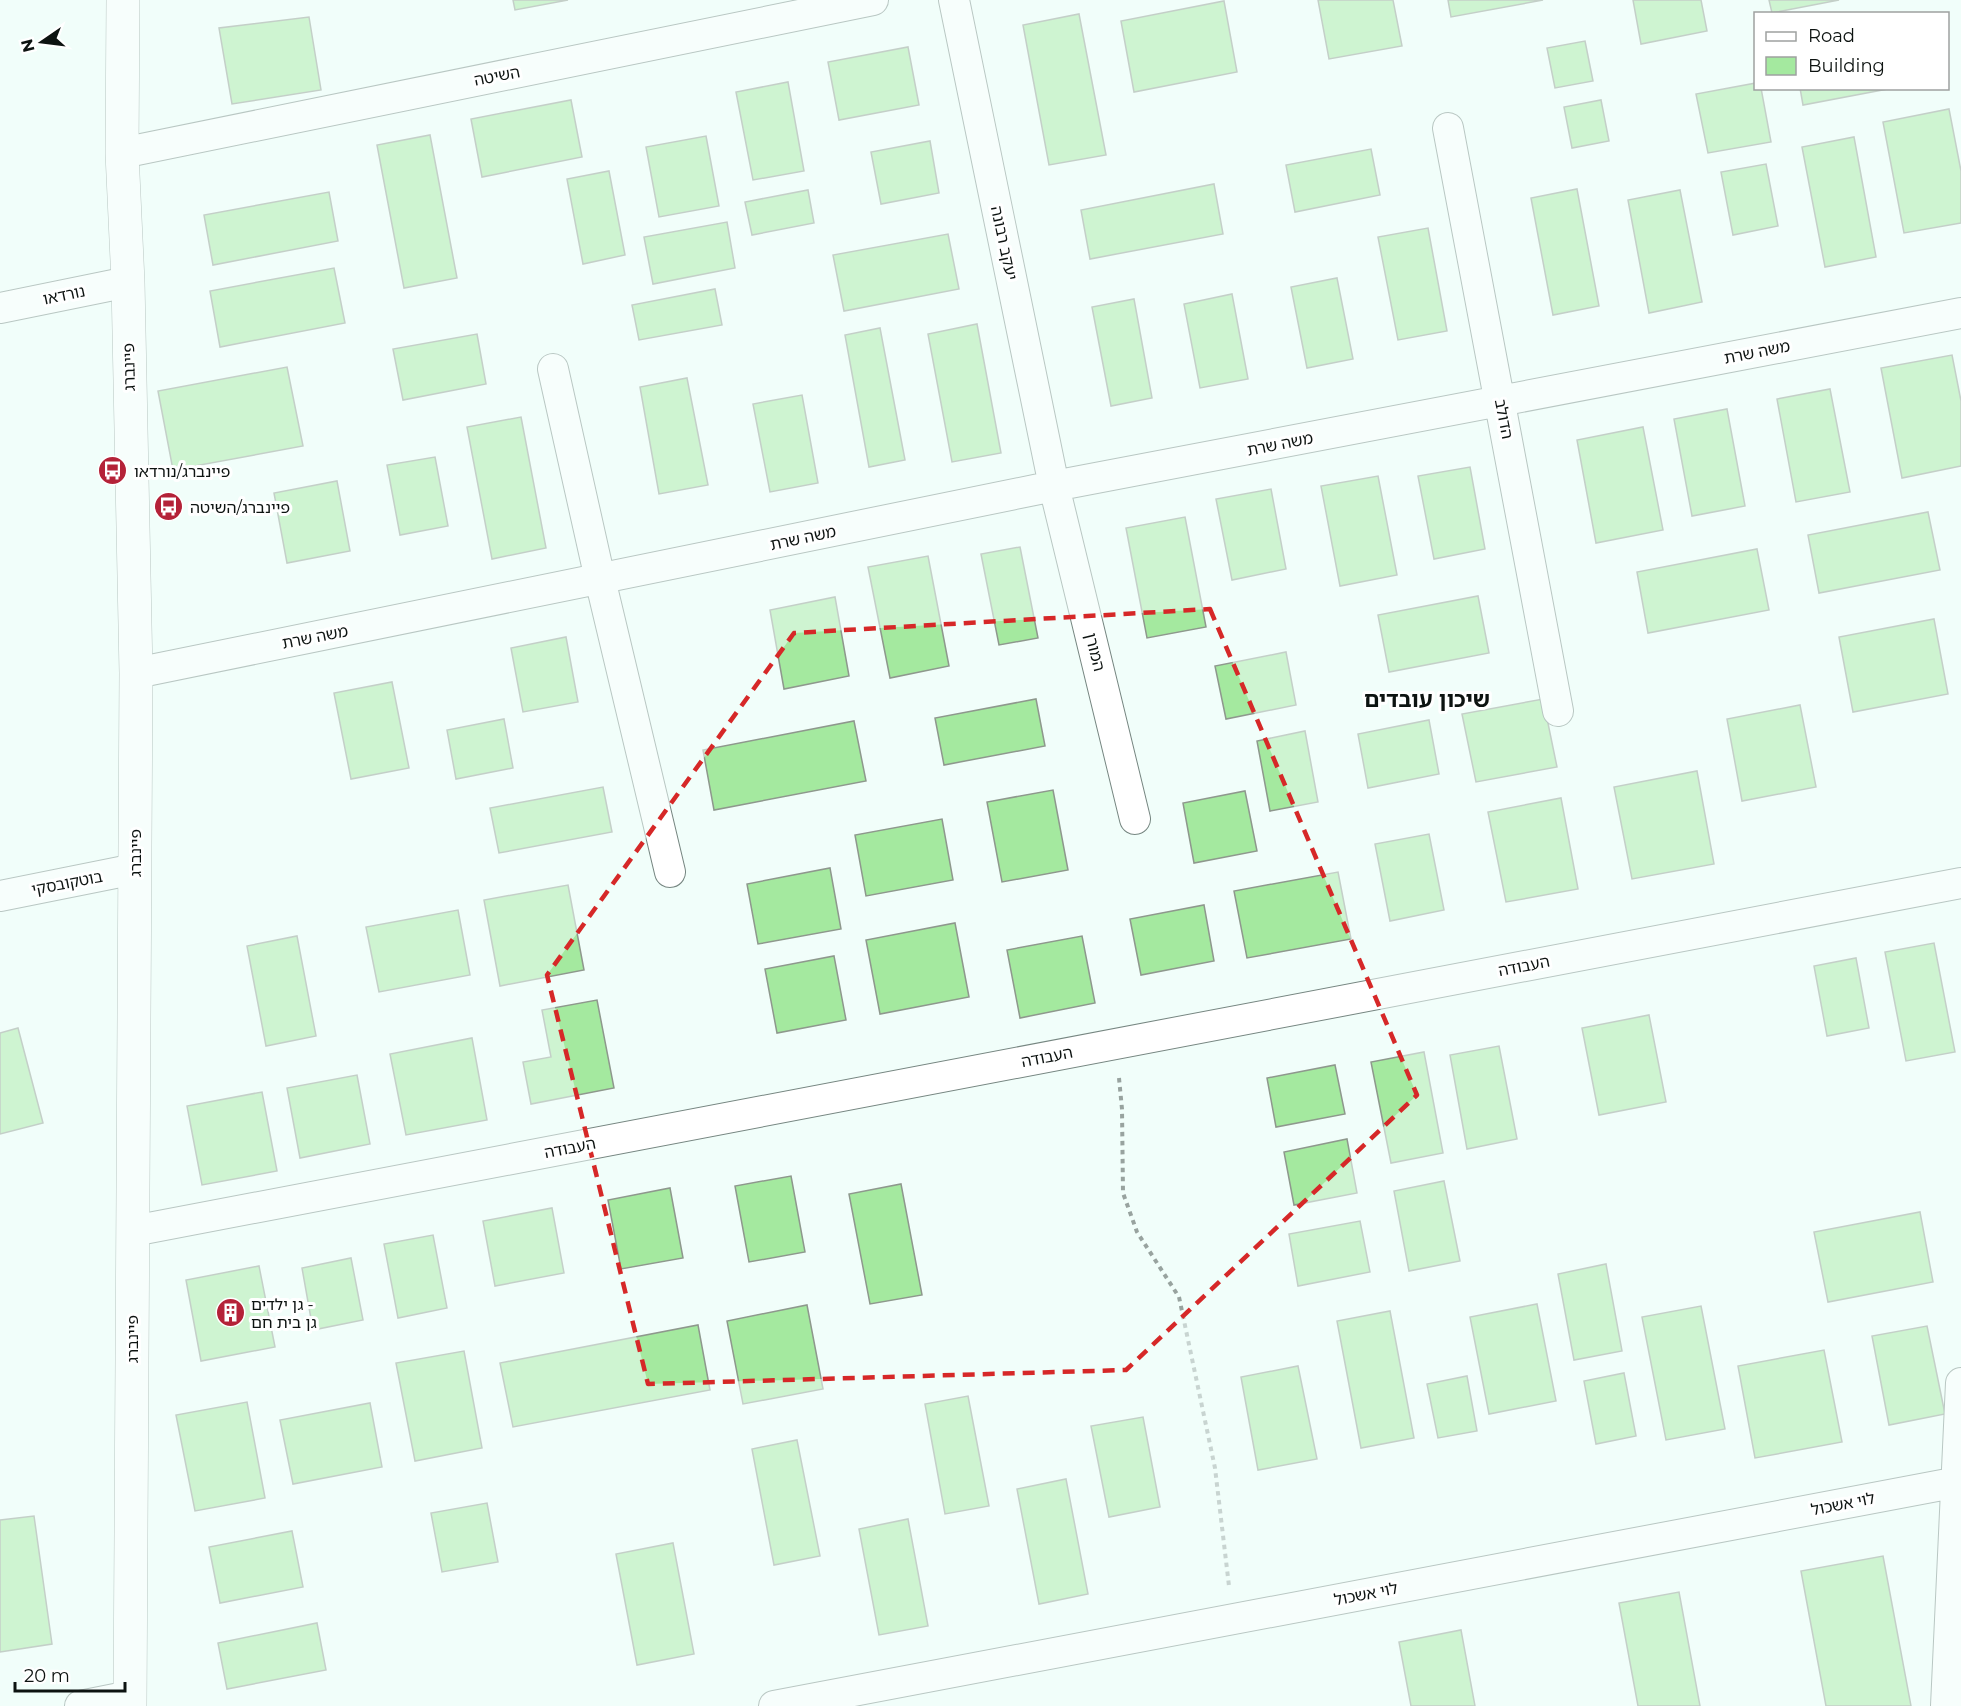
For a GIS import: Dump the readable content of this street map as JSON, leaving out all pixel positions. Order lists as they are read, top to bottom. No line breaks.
{"streets":{"street":["השיטה","יעקב רבונה","נורדאו","משה שרת","פיינברג","הדולב","המורן","בוטקובסקי","העבודה","לוי אשכול"]},"crossings":[["השיטה","פיינברג"],["יעקב רבונה","משה שרת"],["יעקב רבונה","המורן"],["נורדאו","פיינברג"],["משה שרת","פיינברג"],["משה שרת","הדולב"],["משה שרת","המורן"],["פיינברג","בוטקובסקי"],["פיינברג","העבודה"]],"districts":["שיכון עובדים"],"places":{"bus stop":["פיינברג/נורדאו","פיינברג/השיטה"],"building":["גן ילדים - גן בית חם"]},"legend":["Road","Building"],"scale_bar":"20 m","north":"left"}
